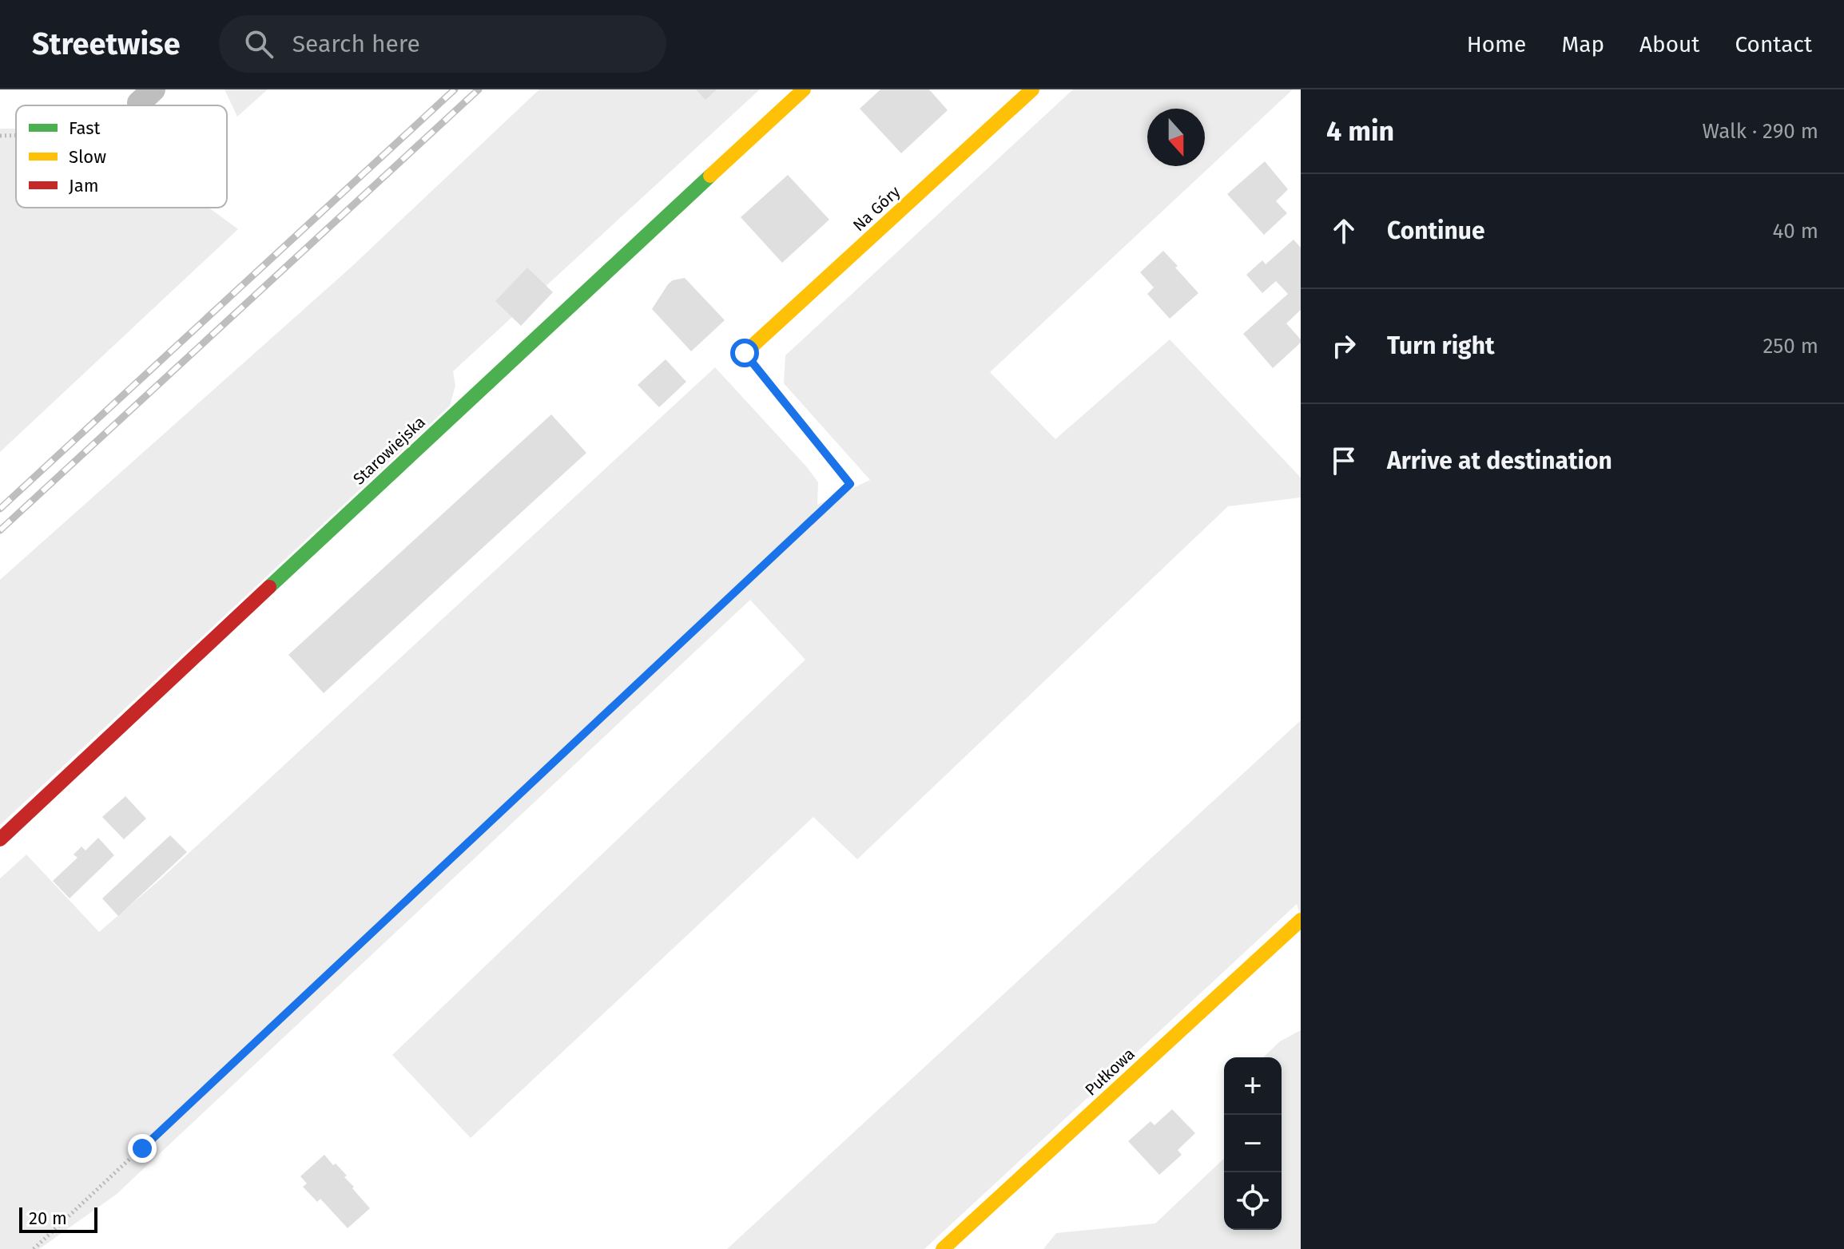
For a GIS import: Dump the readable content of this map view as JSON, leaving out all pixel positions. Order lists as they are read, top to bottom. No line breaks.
{"streets":{"street":["Na Góry","Starowiejska","Pułkowa"]},"legend":["Fast","Slow","Jam"],"scale_bar":"20 m","north":"bottom","page":{"header":"Streetwise","search":"Search here","nav":["Home","Map","About","Contact"],"heading":["4 min","Walk · 290 m"],"list":[["Continue","40 m"],["Turn right","250 m"],"Arrive at destination"],"map_buttons":["+","−"],"scale":"20 m"}}
